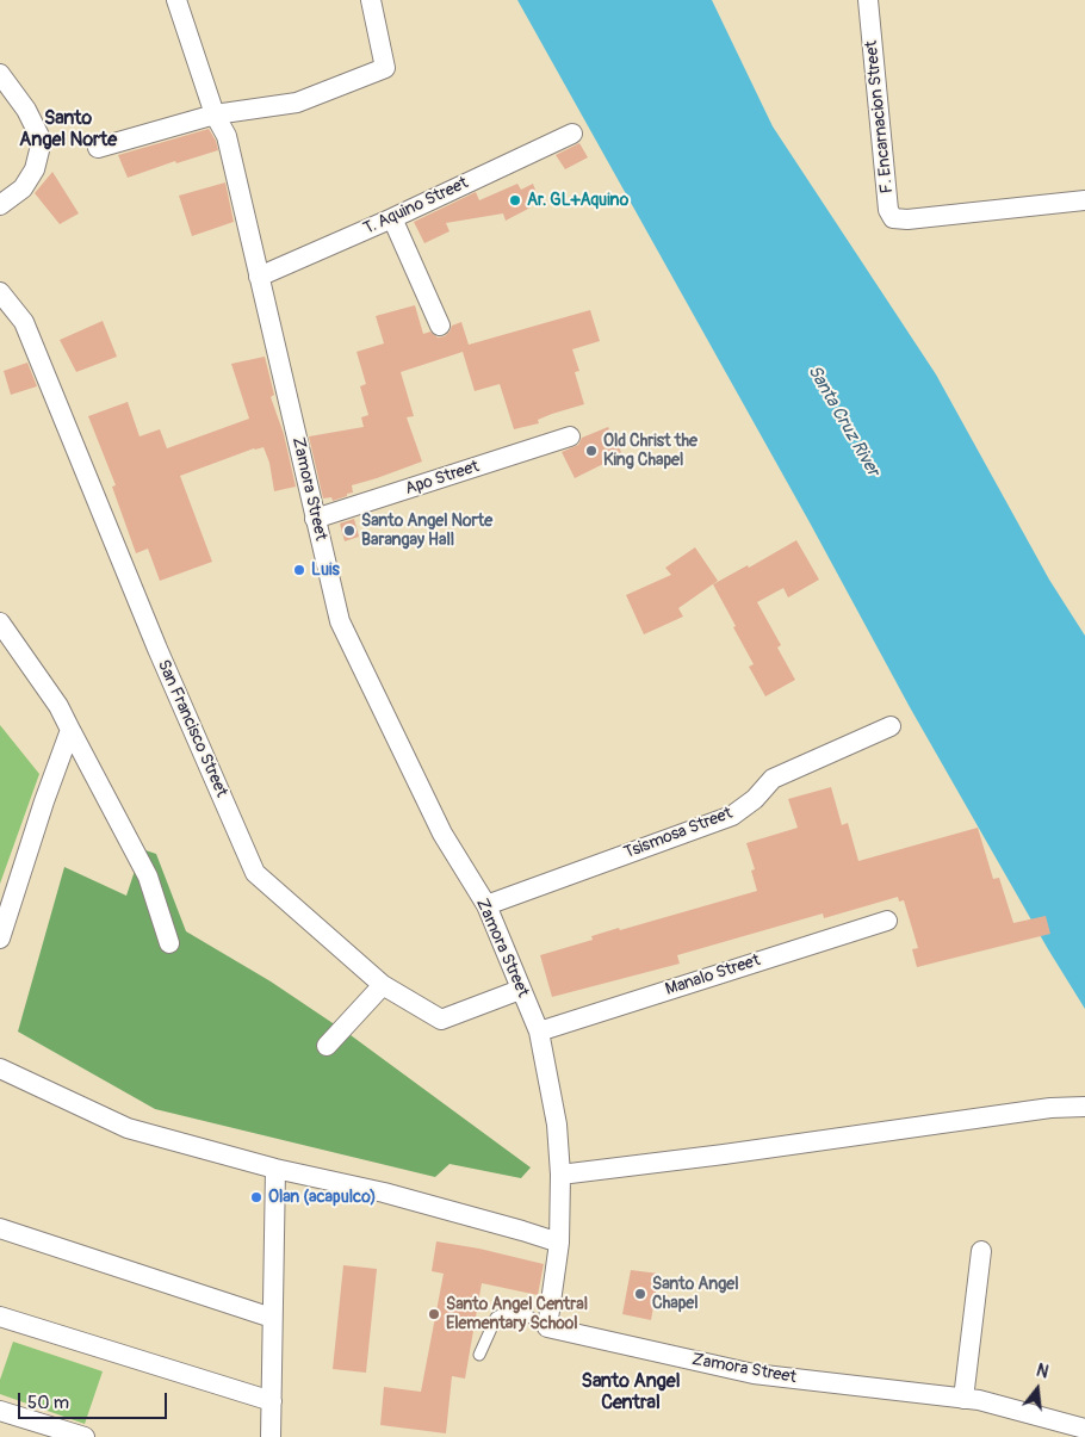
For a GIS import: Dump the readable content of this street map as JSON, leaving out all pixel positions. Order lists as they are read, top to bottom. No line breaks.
{"streets":{"street":["F. Encarnacion Street","T. Aquino Street","Apo Street","Zamora Street","San Francisco Street","Tsismosa Street","Manalo Street"]},"crossings":[["T. Aquino Street","Zamora Street"],["Apo Street","Zamora Street"],["Zamora Street","San Francisco Street"],["Zamora Street","Tsismosa Street"],["Zamora Street","Manalo Street"]],"districts":["Santo Angel Norte","Santo Angel Central"],"water":["Santa Cruz River"],"places":["Ar. GL+Aquino","Old Christ the King Chapel","Santo Angel Norte Barangay Hall","Luis","Olan (acapulco)","Santo Angel Chapel","Santo Angel Central Elementary School"],"scale_bar":"50 m","north":"top"}
